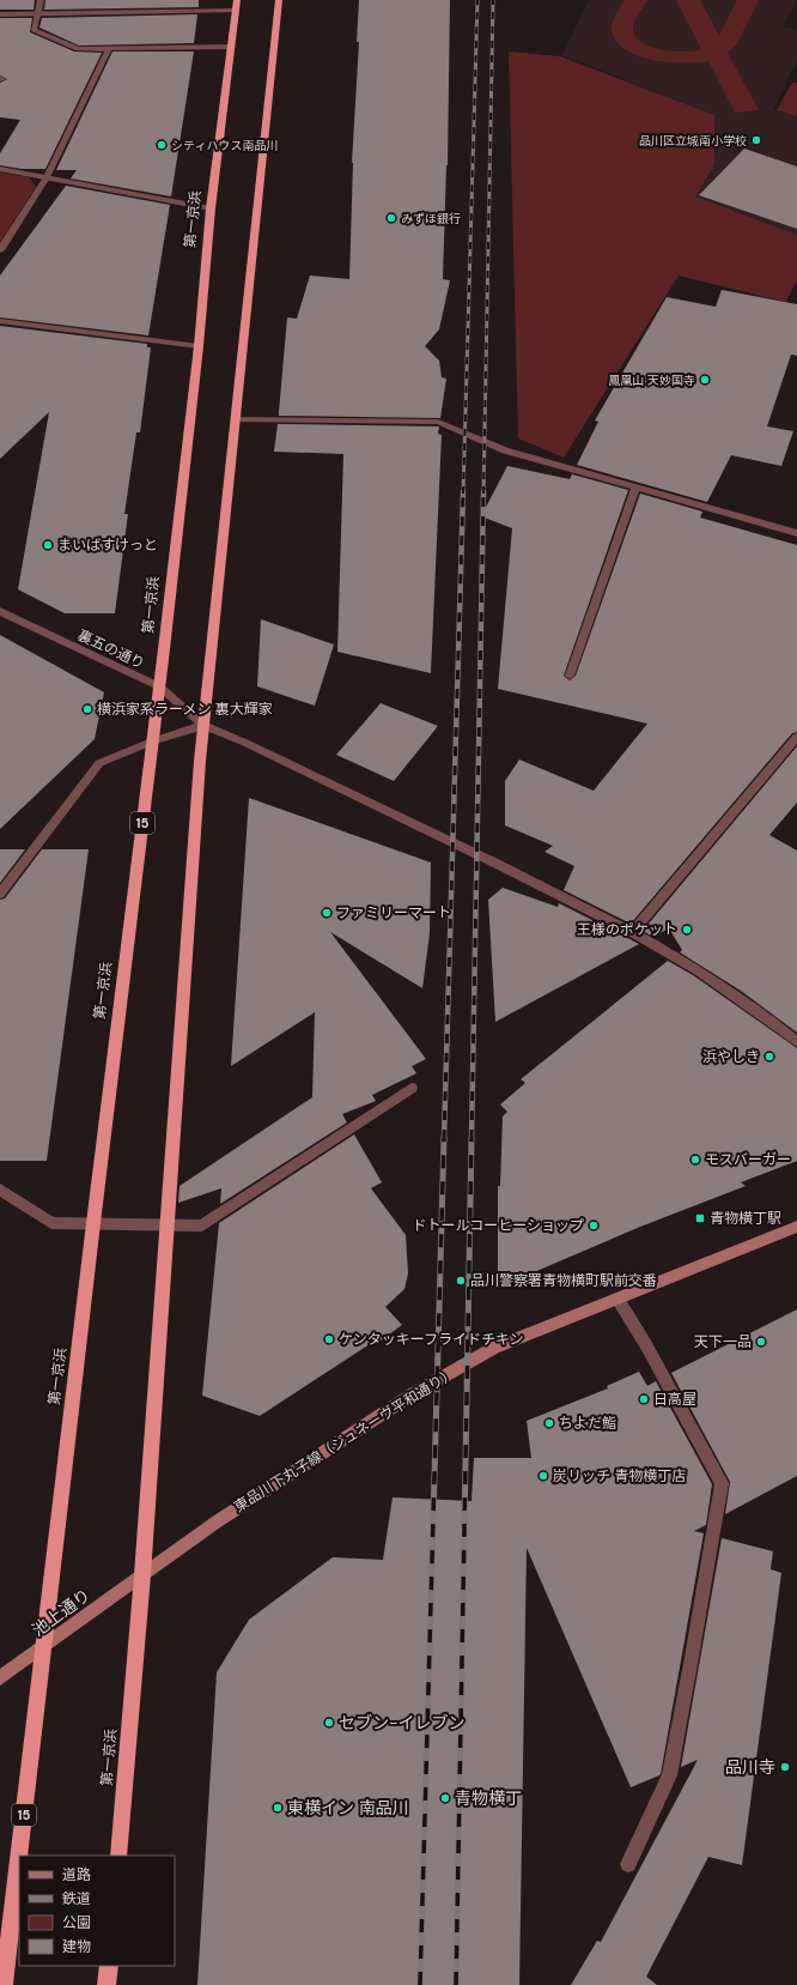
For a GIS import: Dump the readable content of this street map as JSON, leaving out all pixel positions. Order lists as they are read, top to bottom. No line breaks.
{"streets":{"highway":["第一京浜","15"],"main road":["東品川下丸子線（ジュネーヴ平和通り）","池上通り"],"street":["裏五の通り"]},"crossings":[["第一京浜","裏五の通り"],["第一京浜","東品川下丸子線（ジュネーヴ平和通り）"],["第一京浜","池上通り"],["東品川下丸子線（ジュネーヴ平和通り）","池上通り"]],"places":{"other":["品川区立城南小学校","シティハウス南品川","みずほ銀行","鳳凰山 天妙国寺","まいばすけっと","横浜家系ラーメン 裏大輝家","ファミリーマート","王様のポケット","浜やしき","モスバーガー","ドトールコーヒーショップ","品川警察署青物横町駅前交番","ケンタッキーフライドチキン","天下一品","日高屋","ちよだ鮨","炭リッチ 青物横丁店","セブン-イレブン","品川寺","青物横丁","東横イン 南品川"],"transit":["青物横丁駅"]},"legend":["道路","鉄道","公園","建物"]}
